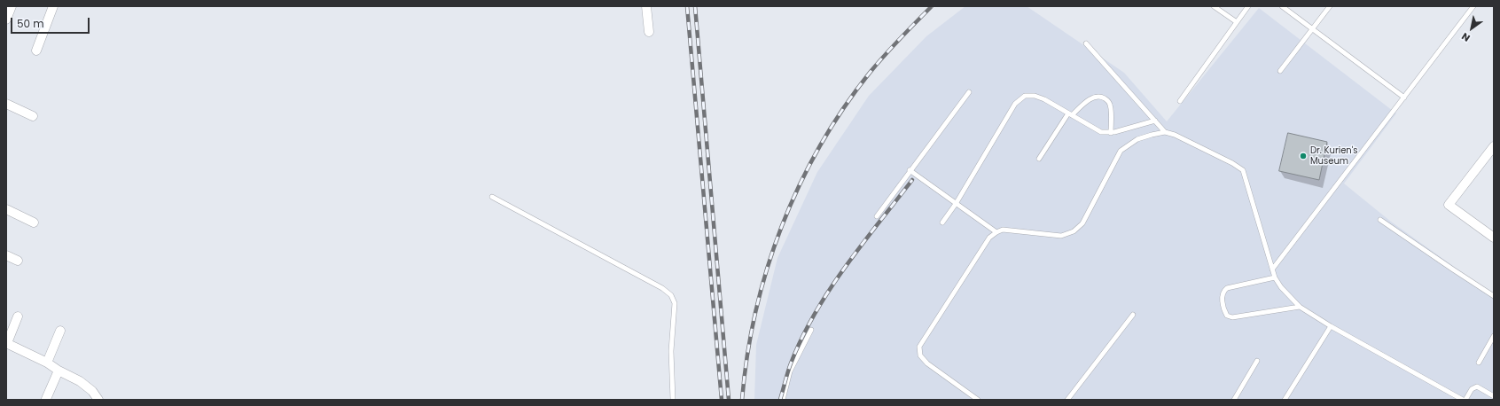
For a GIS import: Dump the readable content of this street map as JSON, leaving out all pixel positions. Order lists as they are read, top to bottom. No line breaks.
{"places":["Dr. Kurien's Museum"],"scale_bar":"50 m","north":"bottom left"}
